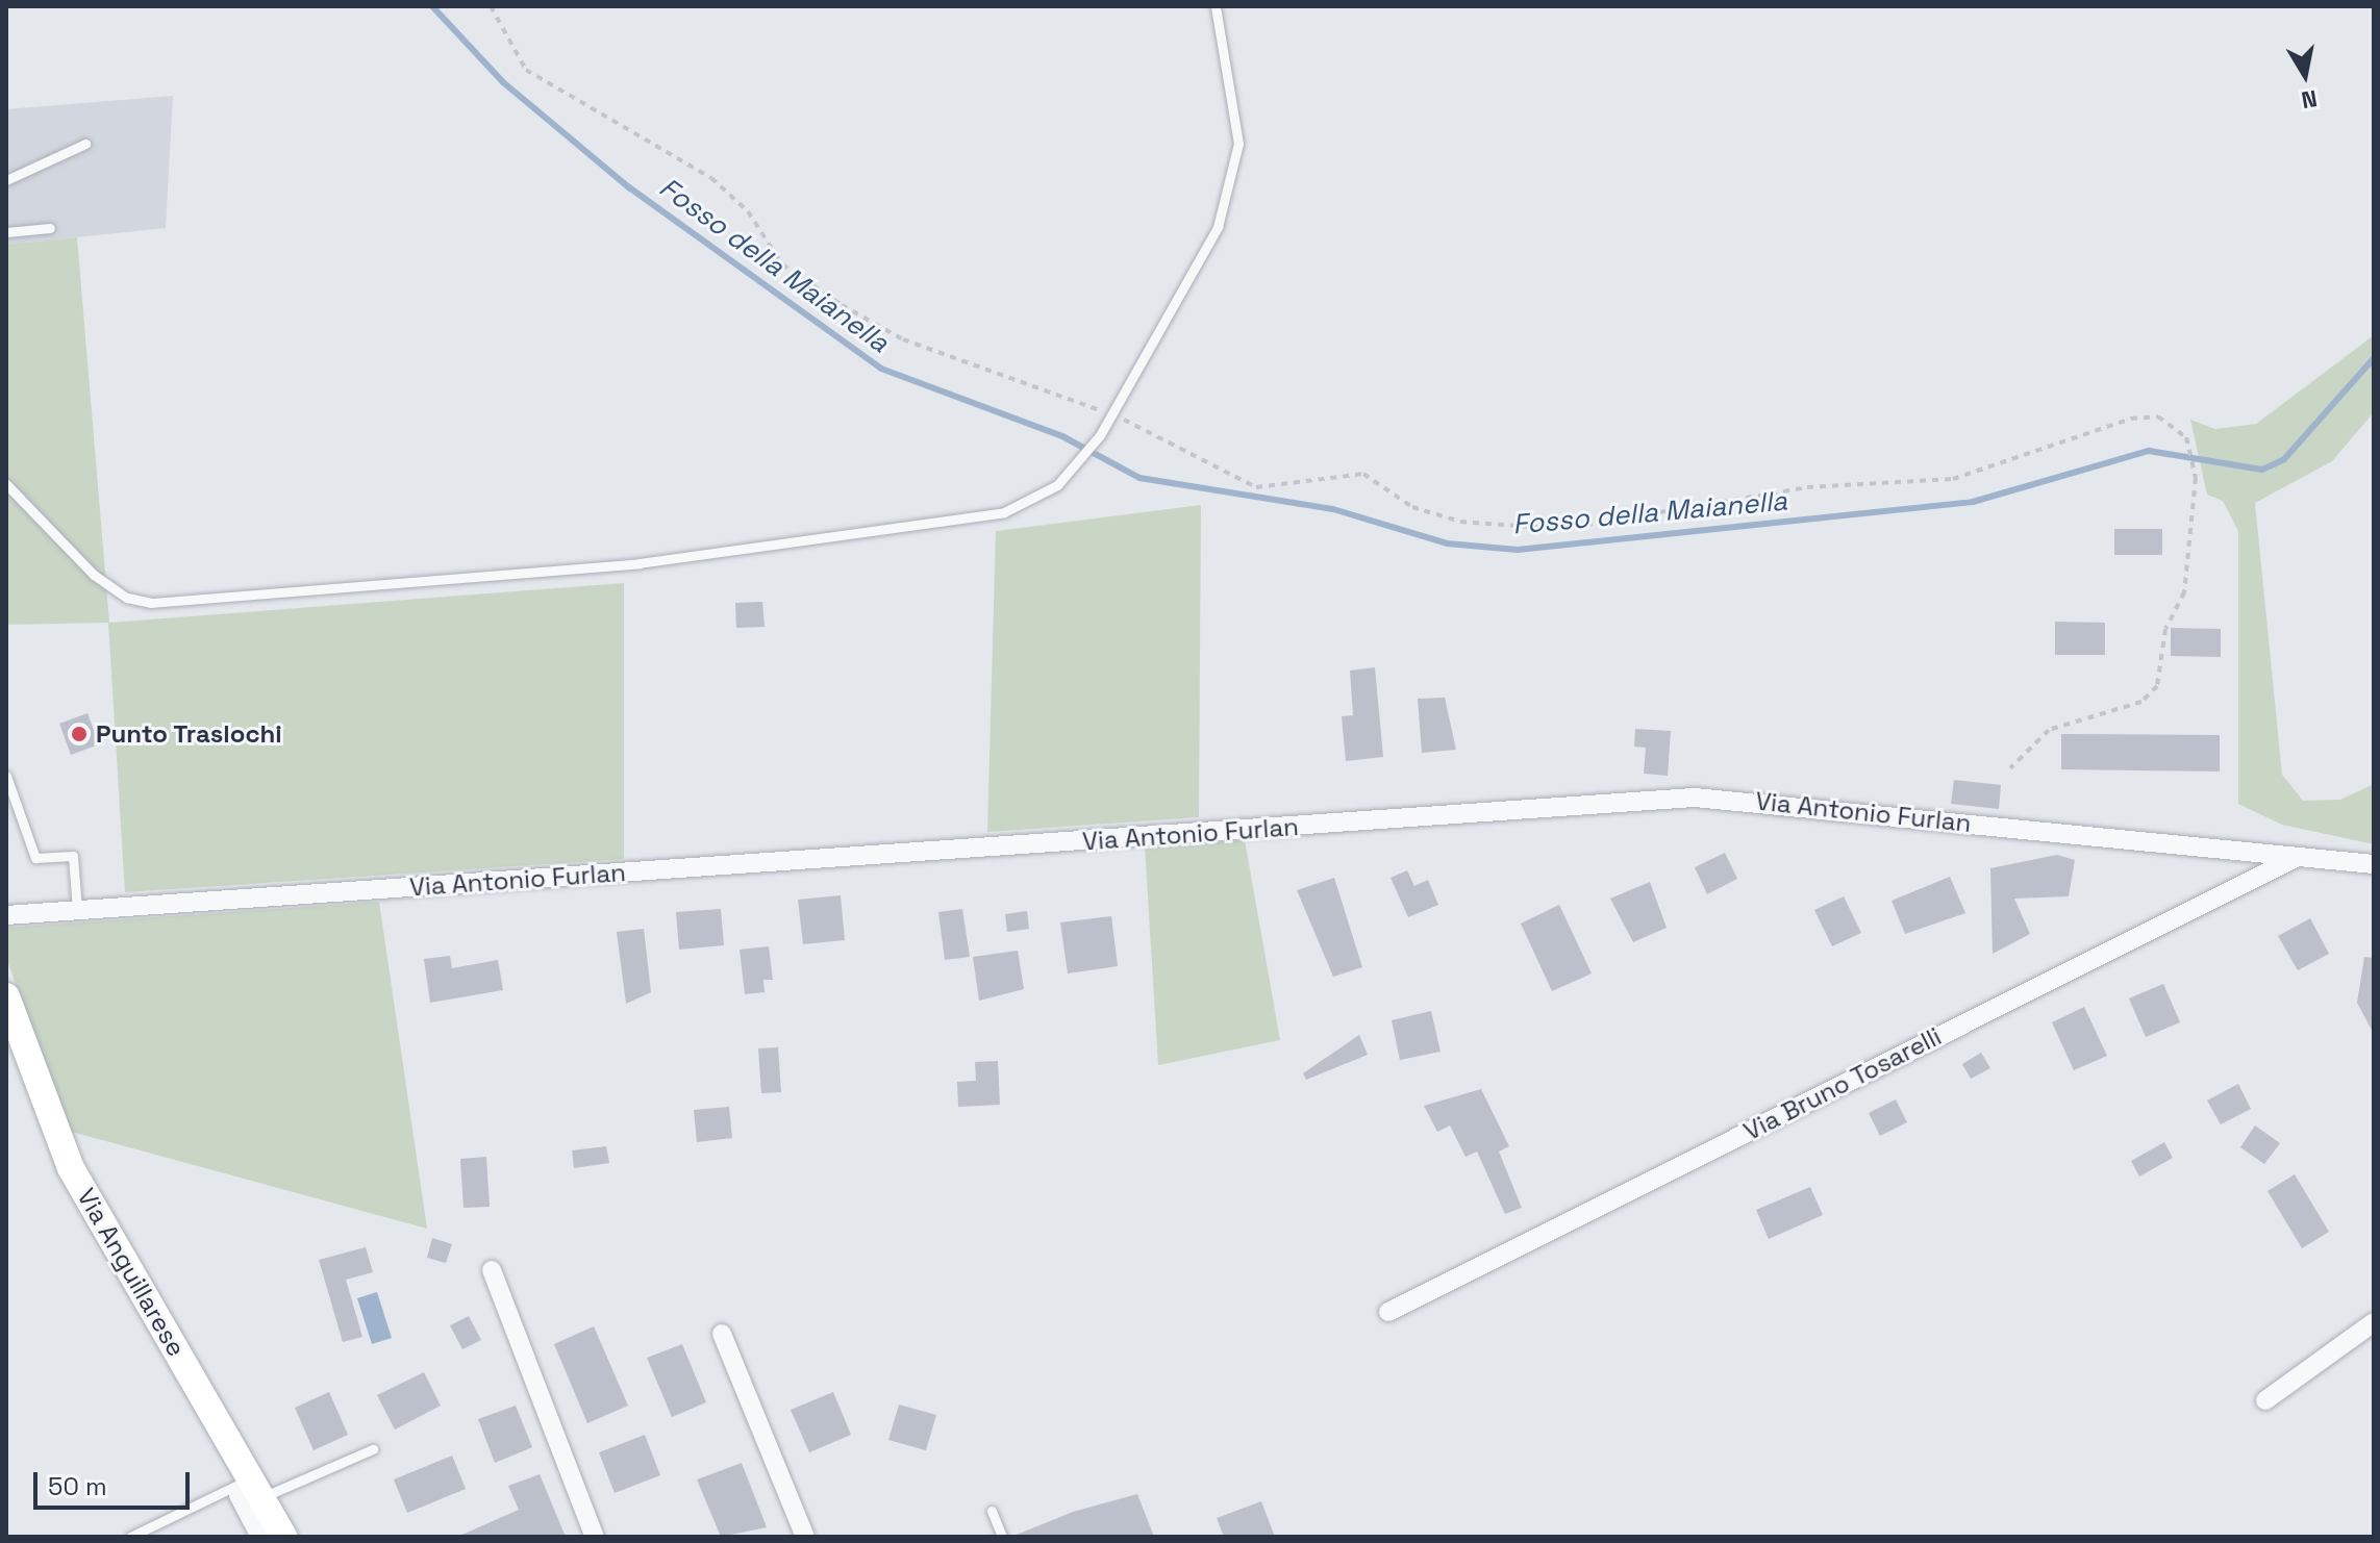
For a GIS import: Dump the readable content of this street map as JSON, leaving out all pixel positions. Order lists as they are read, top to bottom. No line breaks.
{"streets":{"main road":["Via Anguillarese"],"street":["Via Antonio Furlan","Via Bruno Tosarelli"]},"crossings":[["Via Antonio Furlan","Via Bruno Tosarelli"]],"water":["Fosso della Maianella"],"places":["Punto Traslochi"],"scale_bar":"50 m","north":"bottom"}
